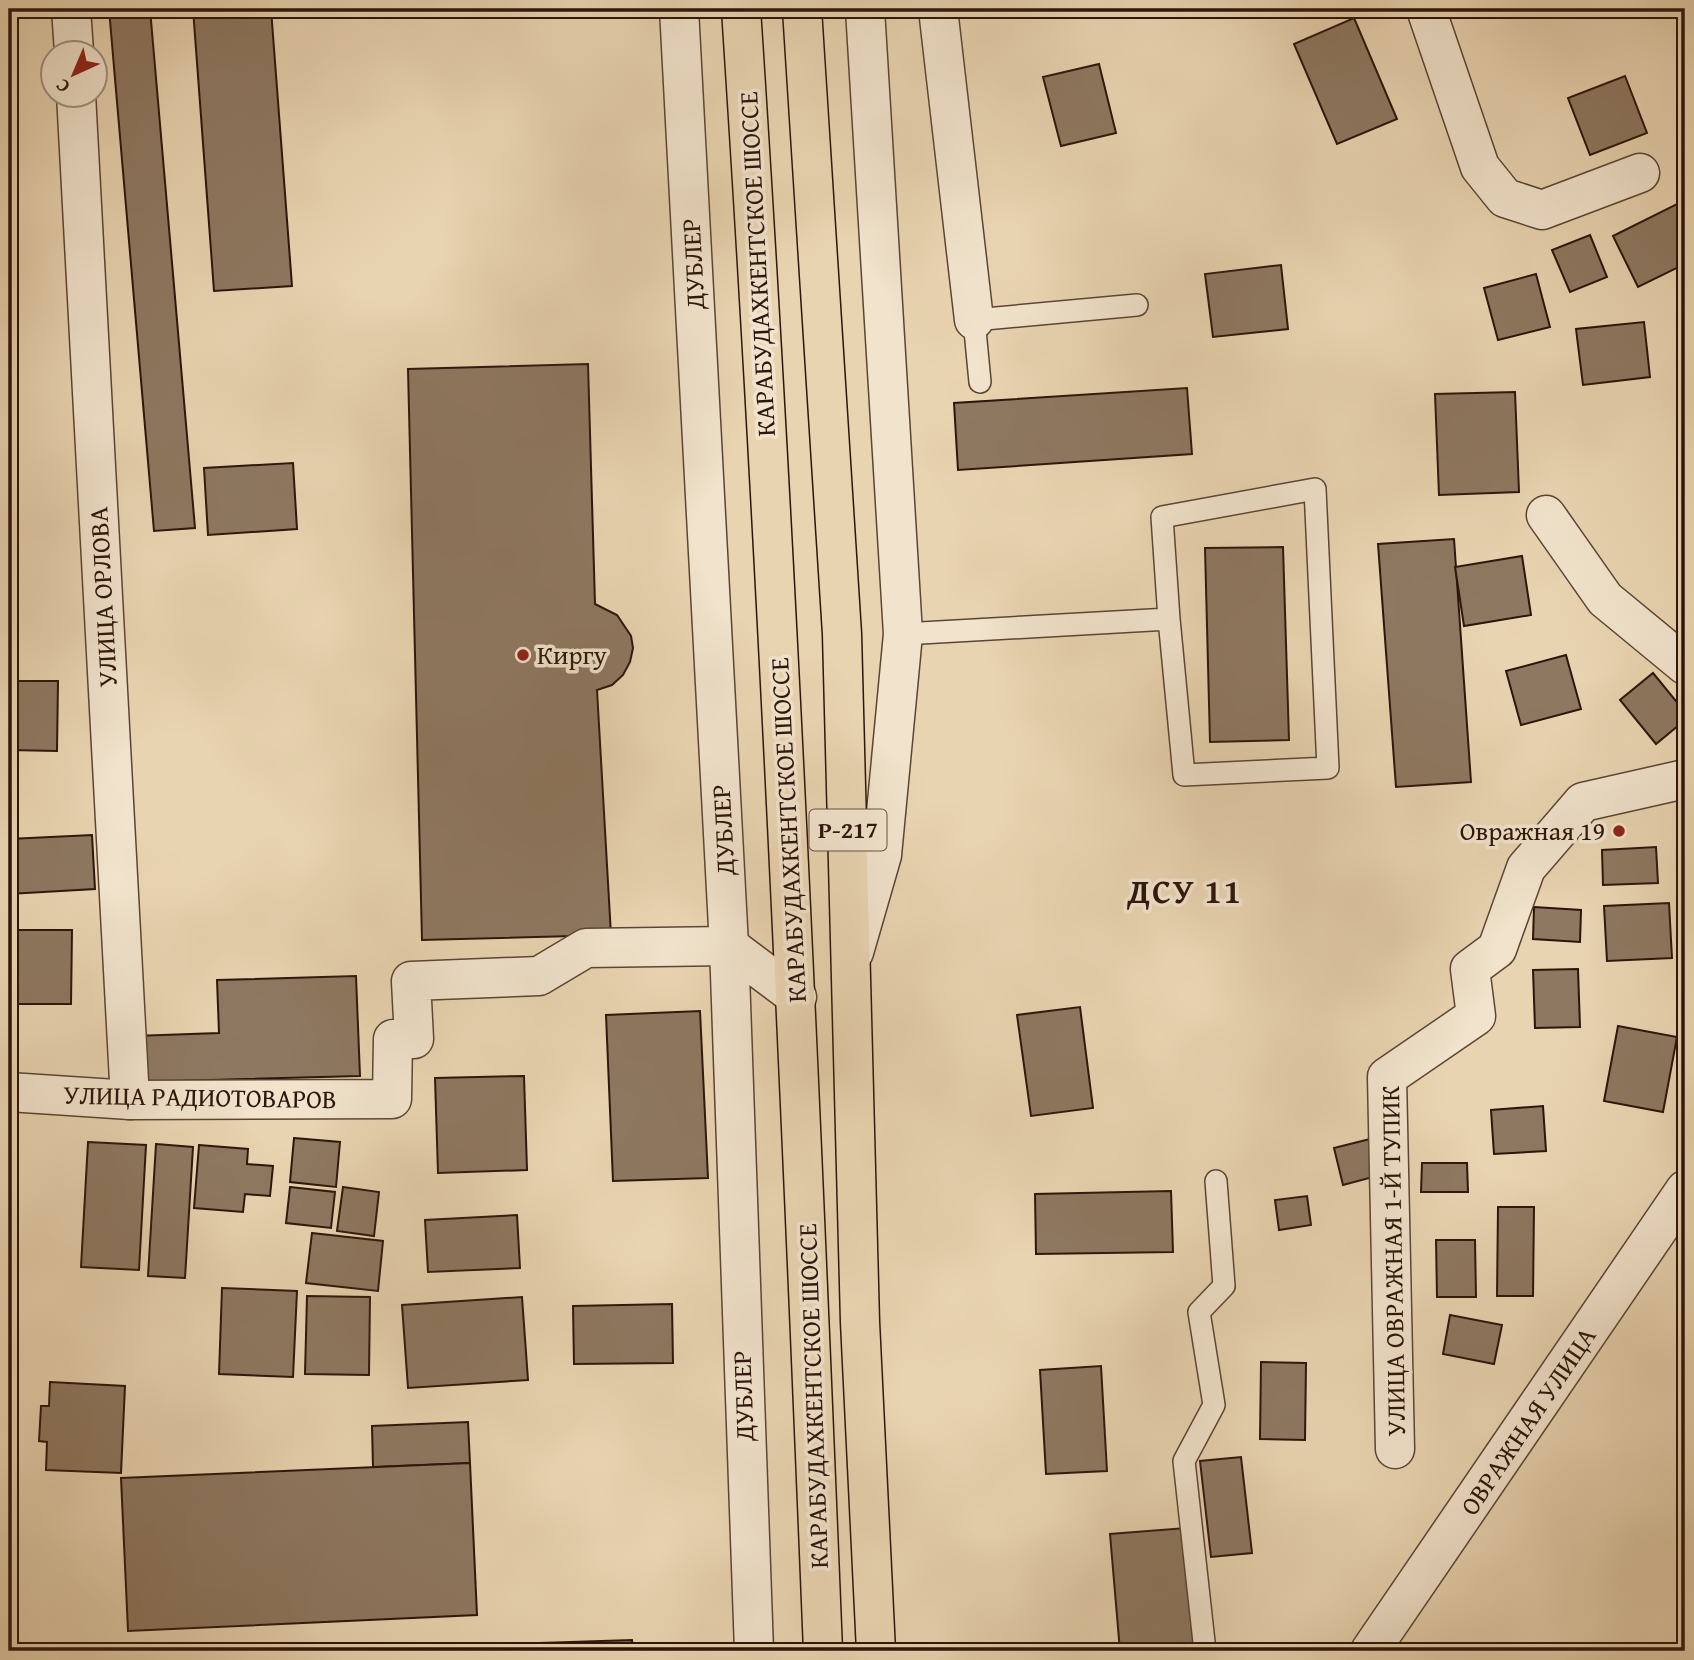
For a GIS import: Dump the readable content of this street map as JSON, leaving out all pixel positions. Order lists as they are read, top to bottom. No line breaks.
{"streets":{"highway":["КАРАБУДАХКЕНТСКОЕ ШОССЕ","Р-217"],"street":["ДУБЛЕР","УЛИЦА ОРЛОВА","УЛИЦА РАДИОТОВАРОВ","УЛИЦА ОВРАЖНАЯ 1-Й ТУПИК","ОВРАЖНАЯ УЛИЦА"]},"crossings":[["ДУБЛЕР","УЛИЦА РАДИОТОВАРОВ"],["УЛИЦА ОРЛОВА","УЛИЦА РАДИОТОВАРОВ"]],"districts":["ДСУ 11"],"places":["Киргу","Овражная 19"],"north":"bottom left"}
